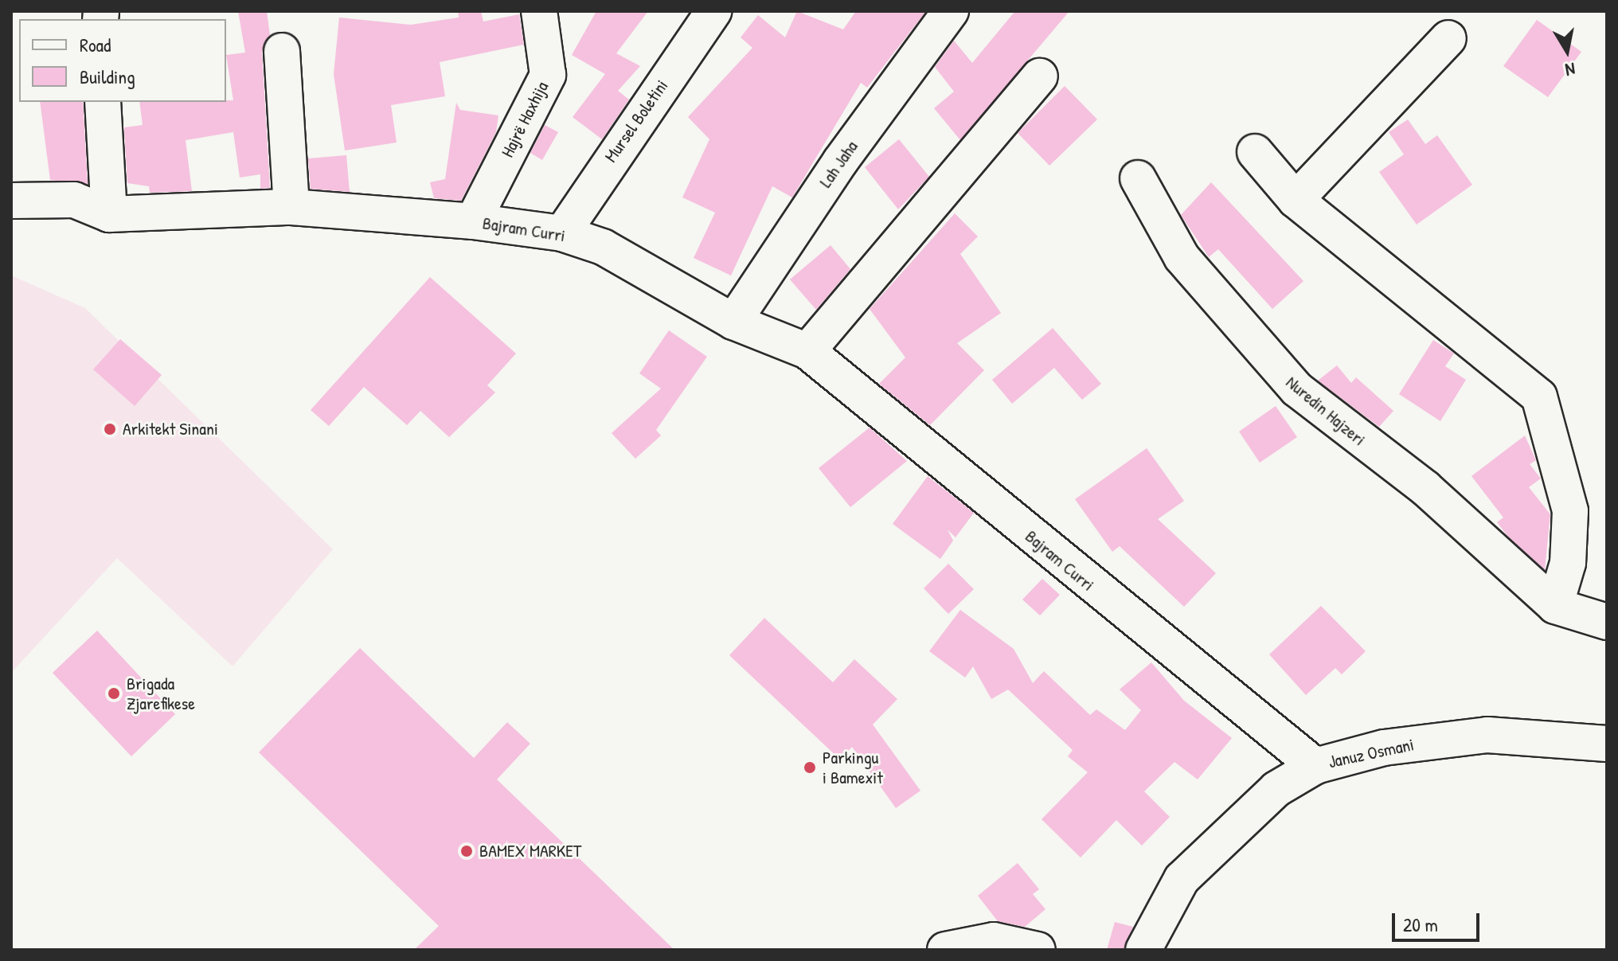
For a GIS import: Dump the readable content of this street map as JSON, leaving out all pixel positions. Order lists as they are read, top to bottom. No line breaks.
{"streets":{"street":["Hajrë Haxhija","Mursel Boletini","Lah Jaha","Bajram Curri","Nuredin Hajzeri","Januz Osmani"]},"crossings":[["Hajrë Haxhija","Bajram Curri"],["Mursel Boletini","Bajram Curri"],["Lah Jaha","Bajram Curri"],["Bajram Curri","Januz Osmani"]],"places":["Arkitekt Sinani","Brigada Zjarefikese","Parkingu i Bamexit","BAMEX MARKET"],"legend":["Road","Building"],"scale_bar":"20 m","north":"bottom"}
